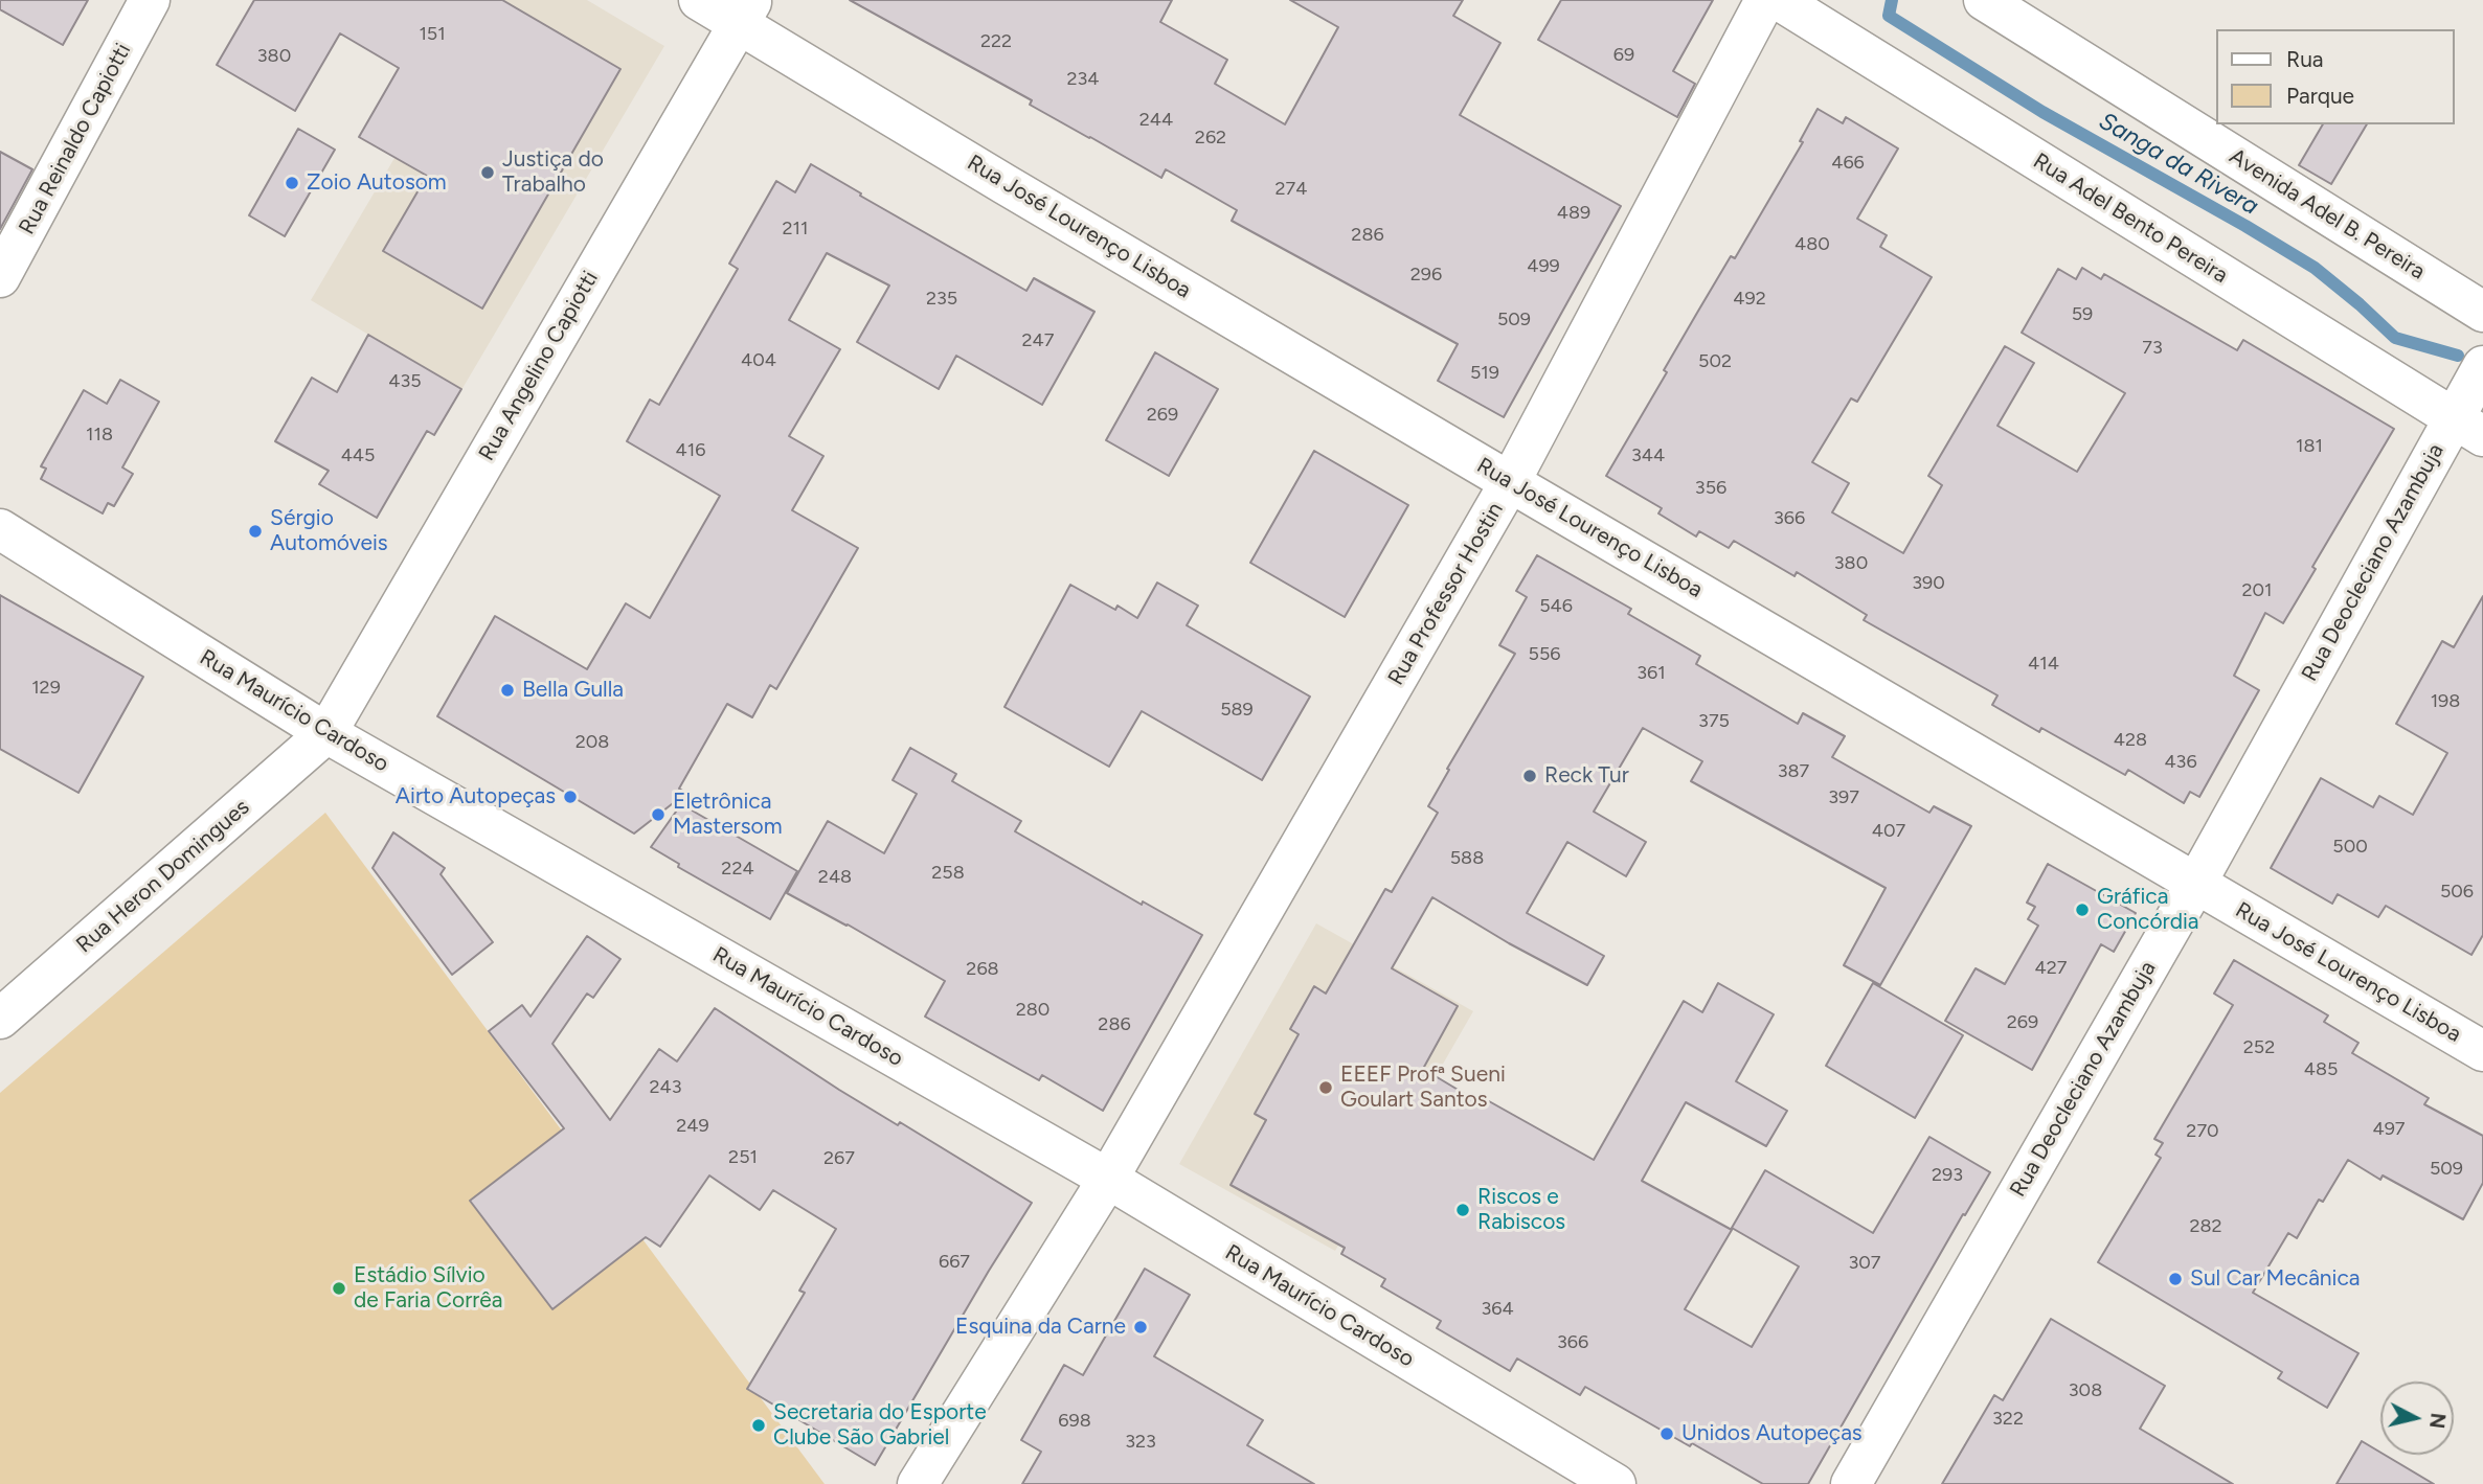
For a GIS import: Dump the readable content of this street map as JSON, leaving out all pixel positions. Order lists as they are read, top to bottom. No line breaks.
{"streets":{"street":["Rua Reinaldo Capiotti","Avenida Adel B. Pereira","Rua Adel Bento Pereira","Rua José Lourenço Lisboa","Rua Angelino Capiotti","Rua Deocleciano Azambuja","Rua Professor Hostin","Rua Maurício Cardoso","Rua Heron Domingues"]},"crossings":[["Rua Adel Bento Pereira","Rua Deocleciano Azambuja"],["Rua José Lourenço Lisboa","Rua Angelino Capiotti"],["Rua José Lourenço Lisboa","Rua Deocleciano Azambuja"],["Rua José Lourenço Lisboa","Rua Professor Hostin"],["Rua Angelino Capiotti","Rua Maurício Cardoso"],["Rua Angelino Capiotti","Rua Heron Domingues"],["Rua Professor Hostin","Rua Maurício Cardoso"],["Rua Maurício Cardoso","Rua Heron Domingues"]],"water":["Sanga da Rivera"],"places":["Justiça do Trabalho","Zoio Autosom","Sérgio Automóveis","Bella Gulla","Reck Tur","Airto Autopeças","Eletrônica Mastersom","Gráfica Concórdia","EEEF Profª Sueni Goulart Santos","Riscos e Rabiscos","Sul Car Mecânica","Estádio Sílvio de Faria Corrêa","Esquina da Carne","Secretaria do Esporte Clube São Gabriel","Unidos Autopeças"],"house_numbers":["151","222","69","380","234","244","262","466","274","489","211","286","480","499","296","235","492","59","509","247","73","404","502","519","435","269","118","181","416","445","344","356","366","380","390","201","546","556","414","361","129","198","589","375","428","208","436","387","397","407","500","588","224","258","248","506","427","268","280","269","286","252","485","243","249","497","270","251","267","509","293","282","667","307","364","366","308","322","698","323"],"legend":["Rua","Parque"],"north":"right"}
